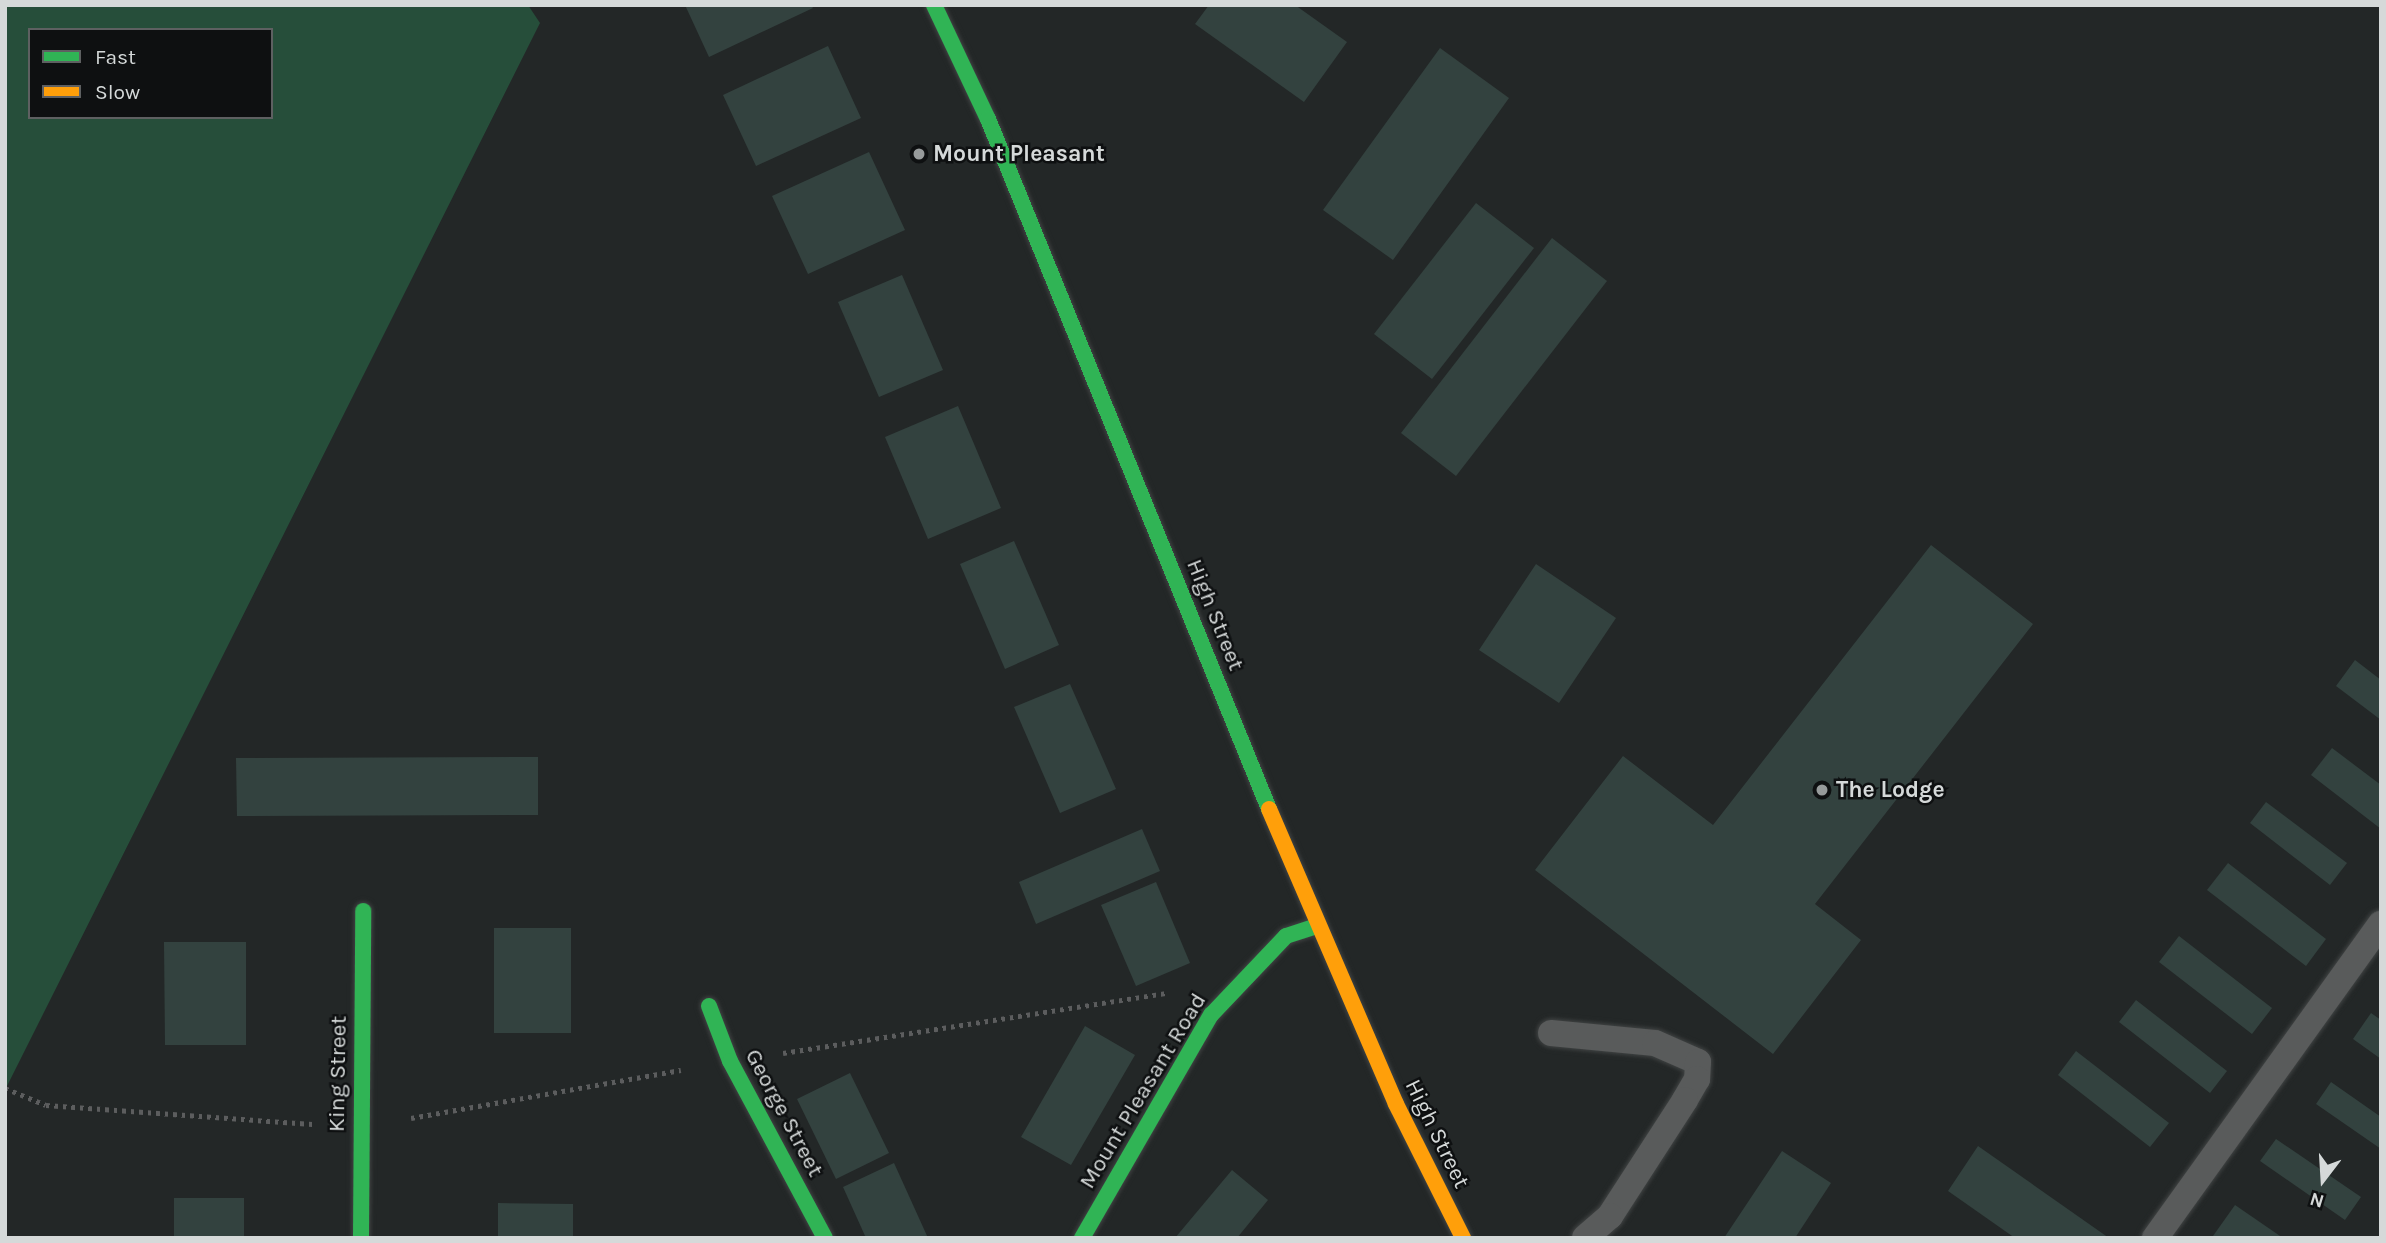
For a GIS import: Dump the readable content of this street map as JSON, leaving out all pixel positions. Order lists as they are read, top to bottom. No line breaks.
{"streets":{"street":["High Street","King Street","Mount Pleasant Road","George Street"]},"crossings":[["High Street","Mount Pleasant Road"]],"places":["Mount Pleasant","The Lodge"],"legend":["Fast","Slow"],"north":"bottom"}
